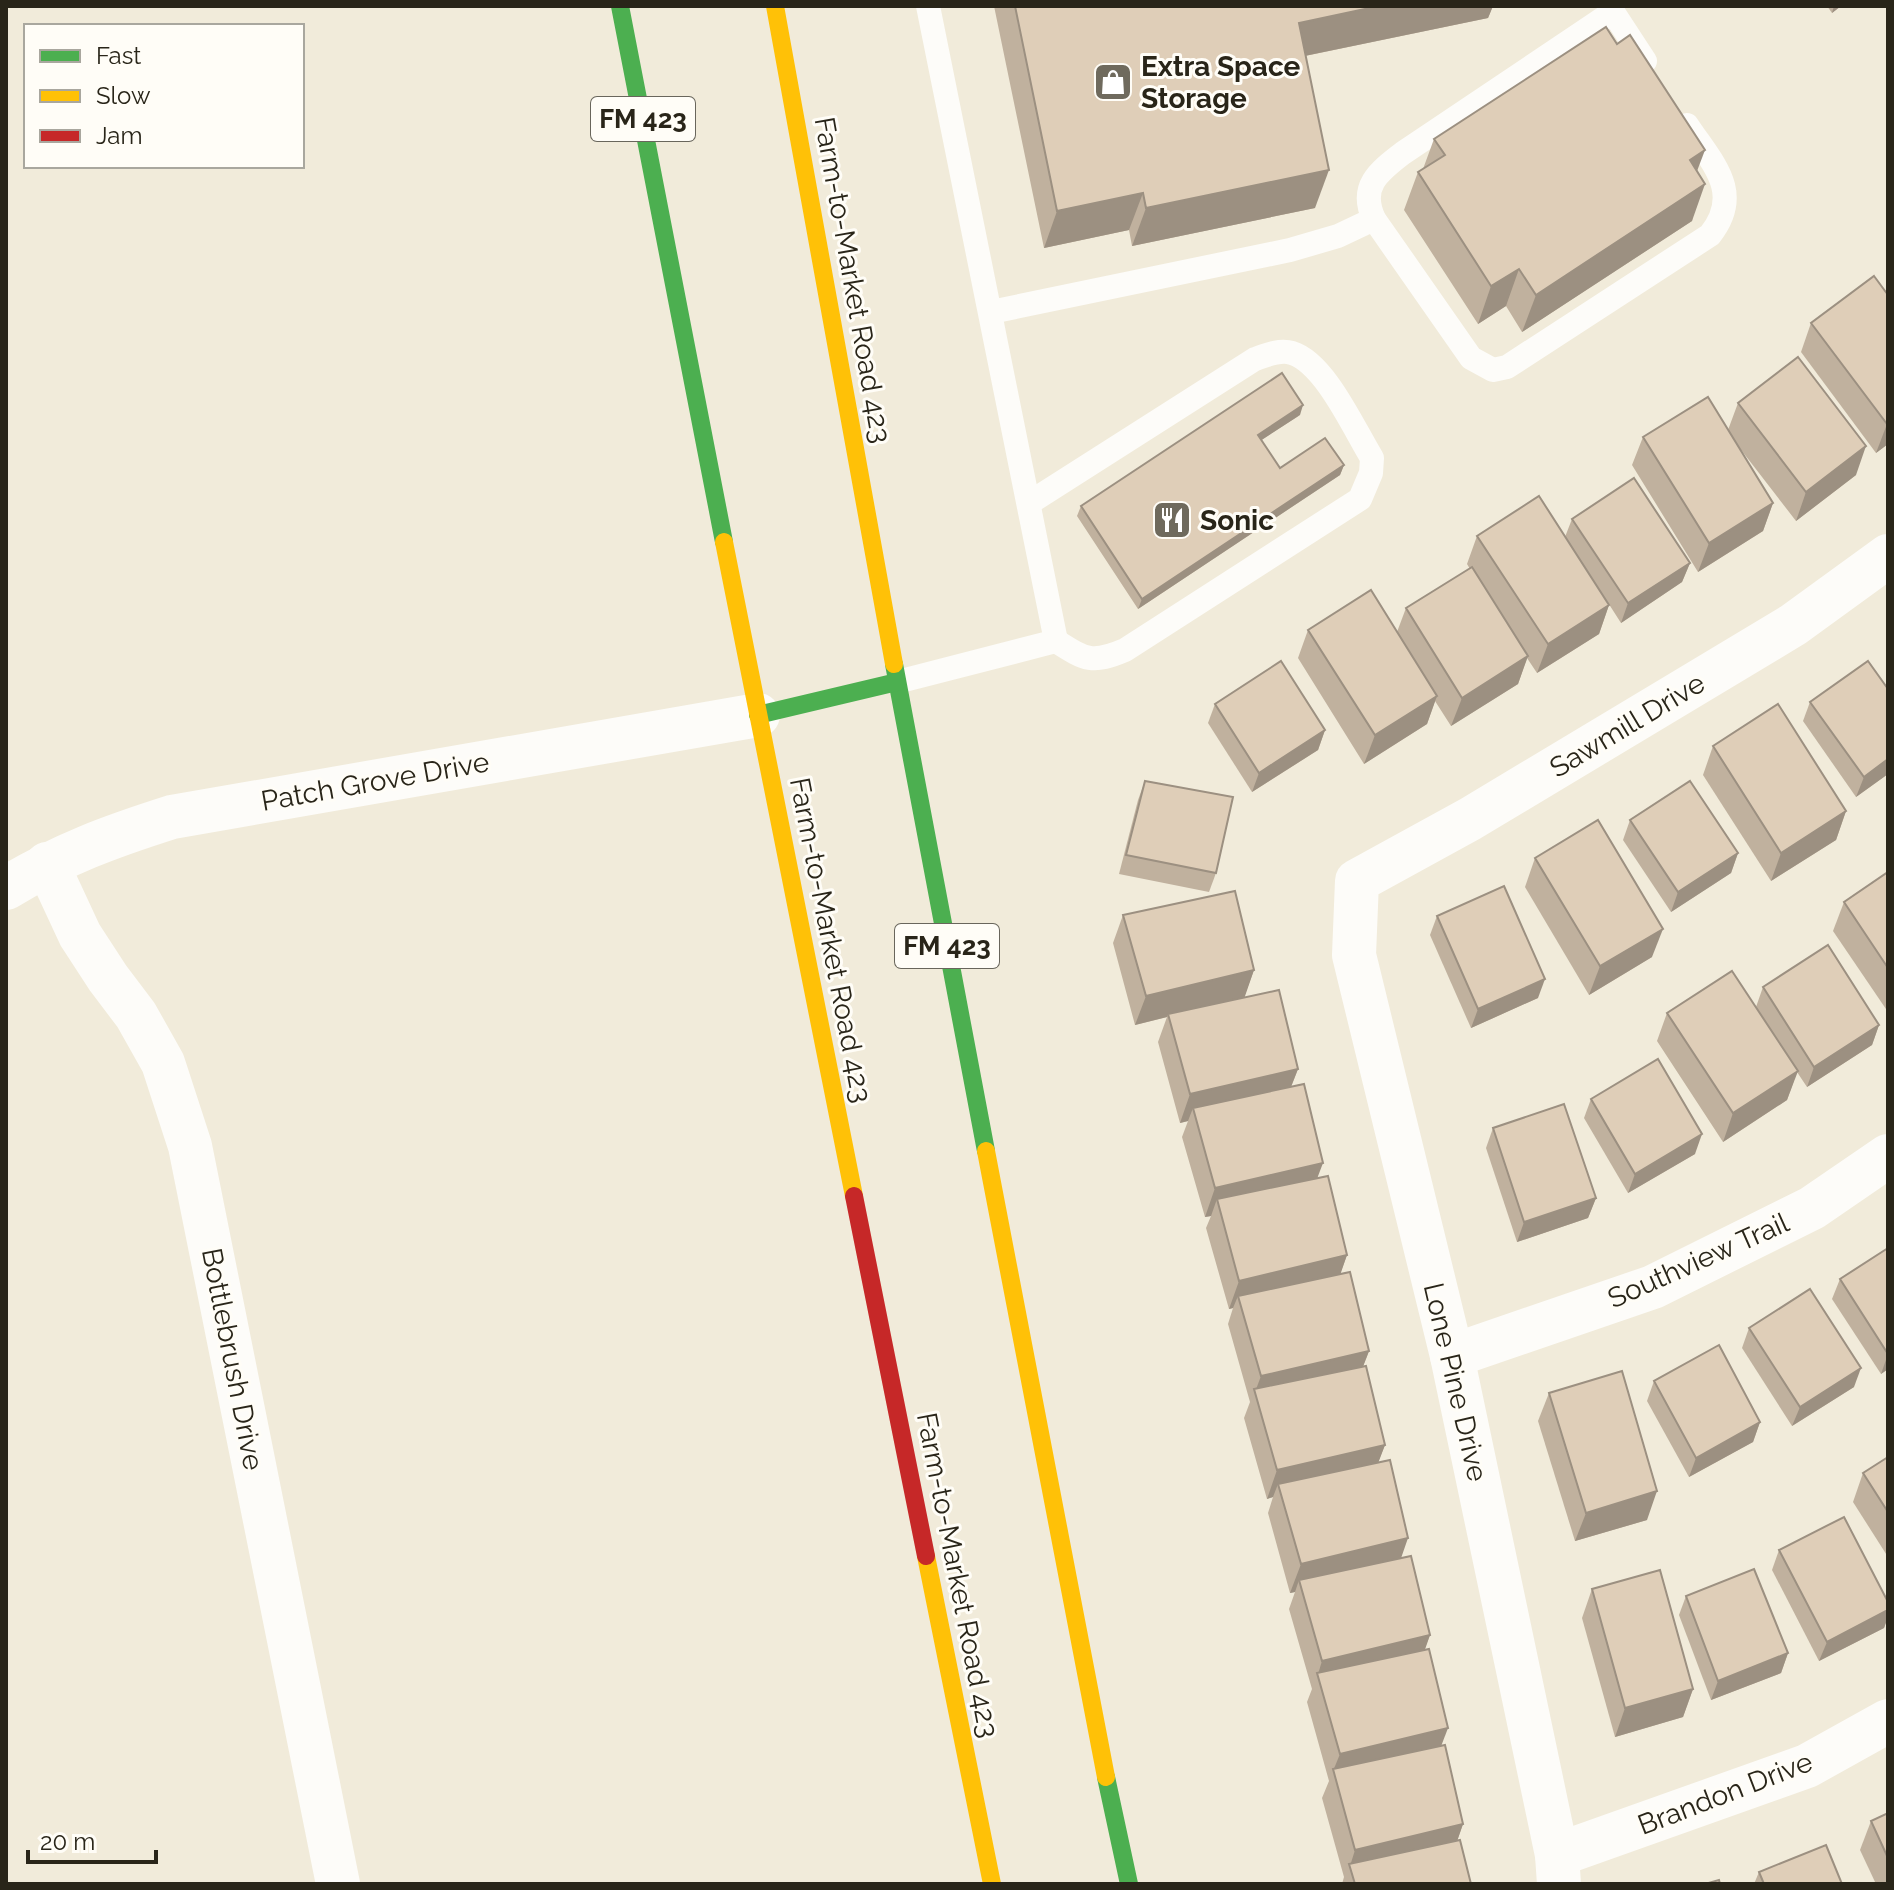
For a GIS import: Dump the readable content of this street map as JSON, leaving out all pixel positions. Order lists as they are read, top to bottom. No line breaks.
{"streets":{"main road":["FM 423","Farm-to-Market Road 423"],"street":["Sawmill Drive","Patch Grove Drive","Southview Trail","Bottlebrush Drive","Lone Pine Drive","Brandon Drive"]},"crossings":[["Farm-to-Market Road 423","Patch Grove Drive"],["Sawmill Drive","Lone Pine Drive"],["Patch Grove Drive","Bottlebrush Drive"],["Southview Trail","Lone Pine Drive"],["Lone Pine Drive","Brandon Drive"]],"places":{"shop":["Extra Space Storage"],"restaurant":["Sonic"]},"legend":["Fast","Slow","Jam"],"scale_bar":"20 m"}
